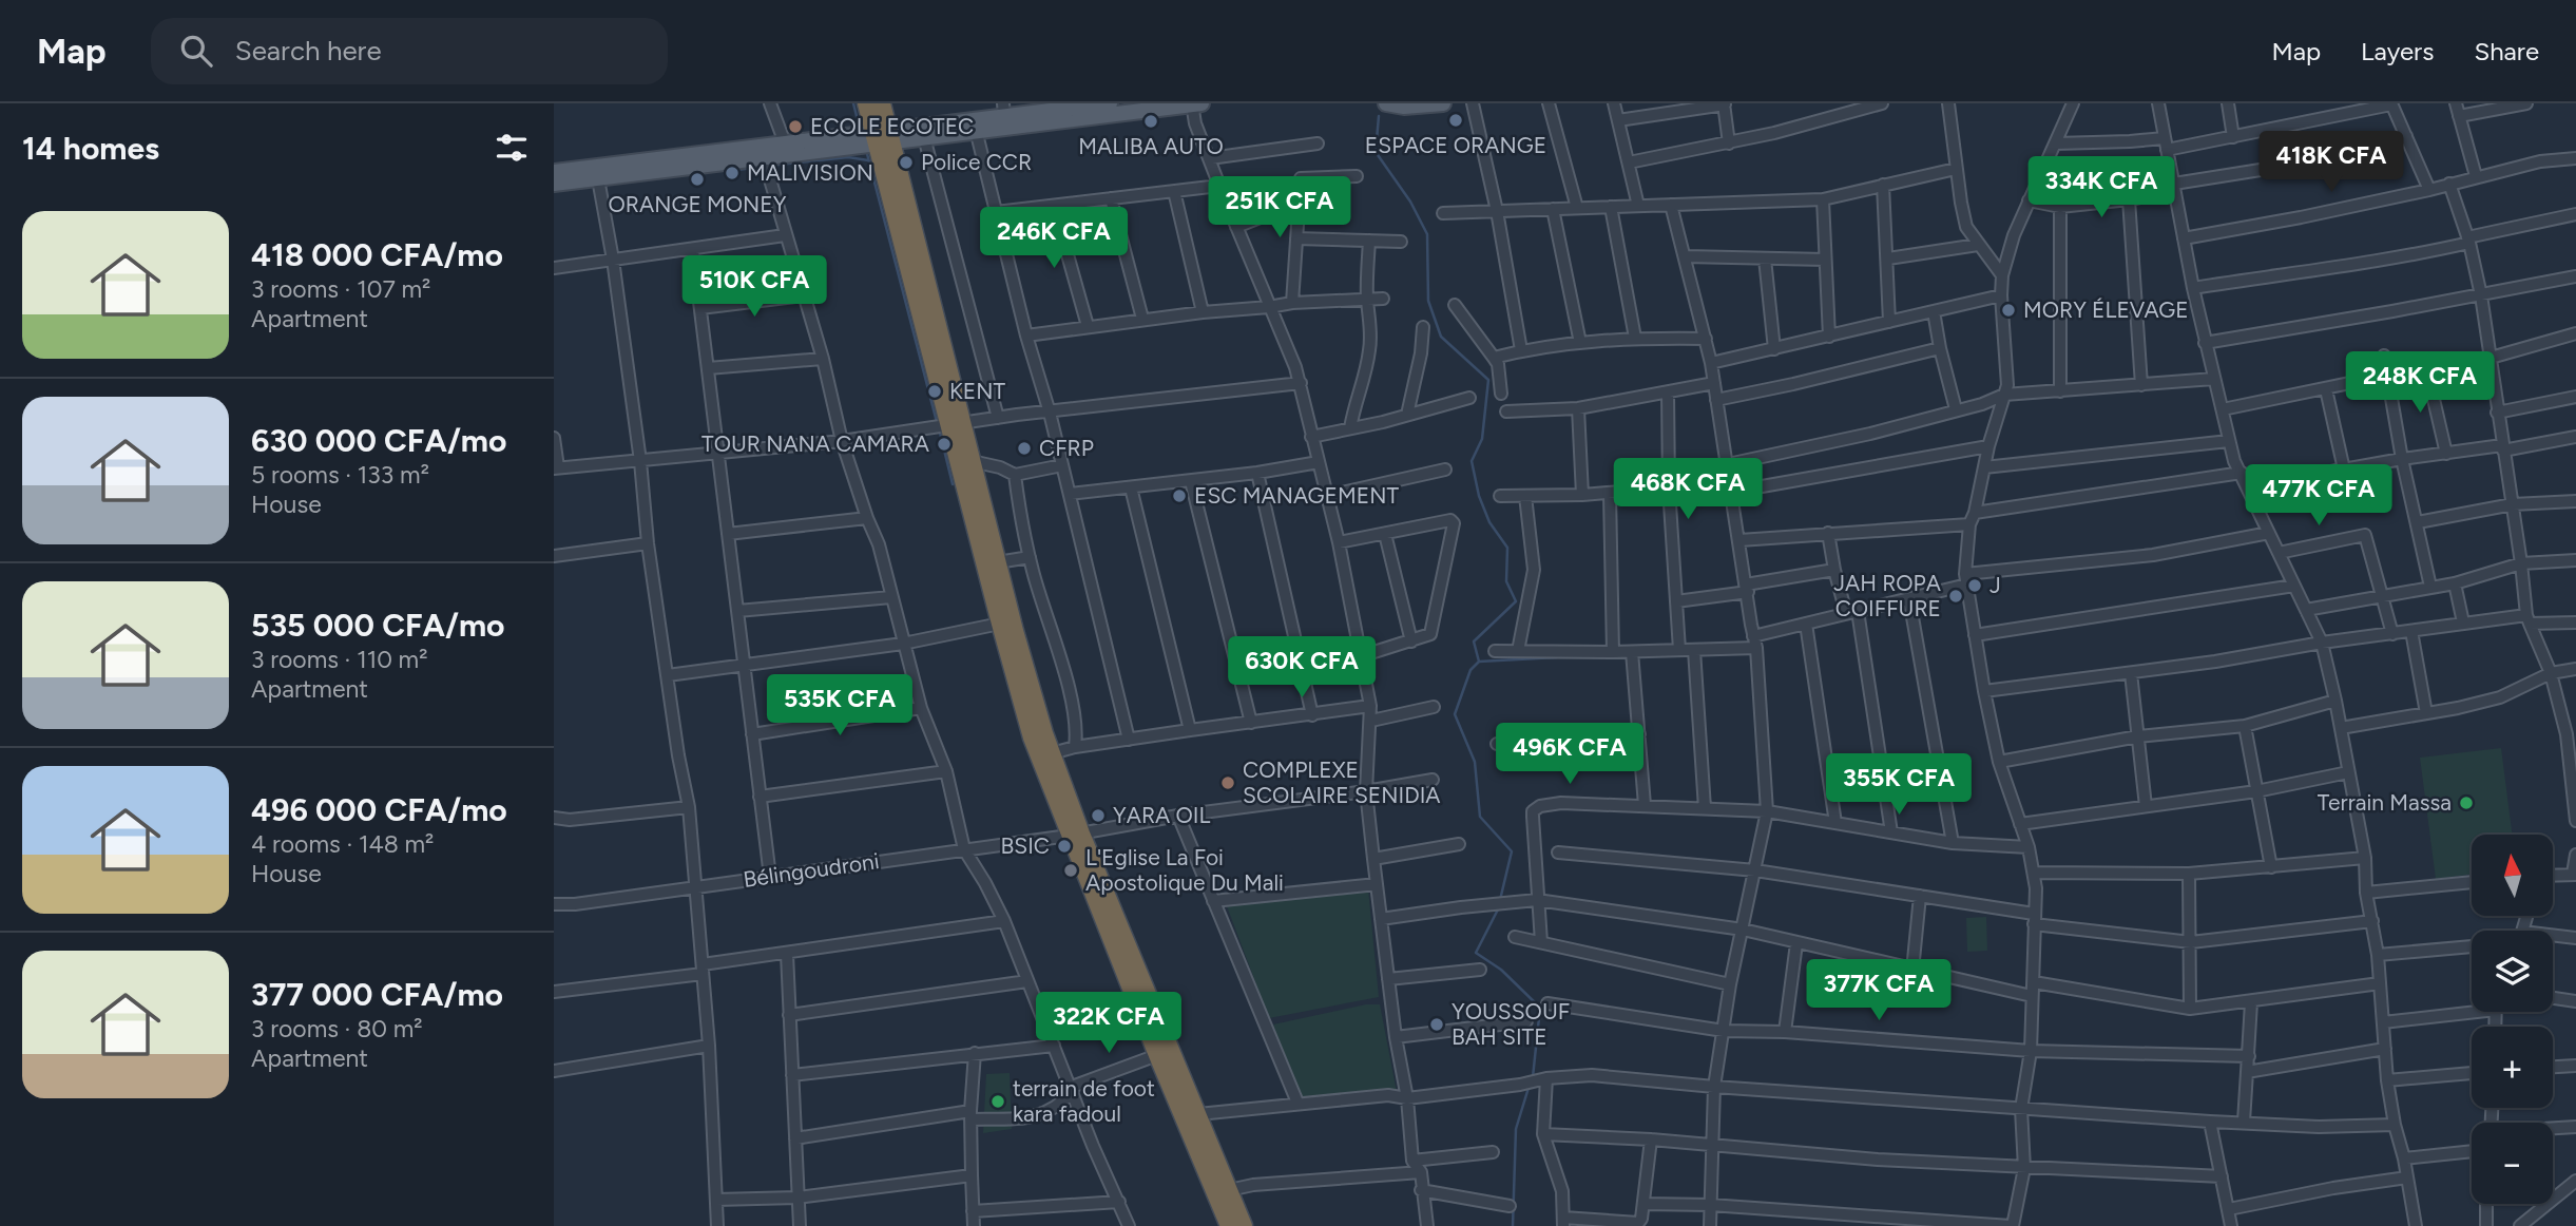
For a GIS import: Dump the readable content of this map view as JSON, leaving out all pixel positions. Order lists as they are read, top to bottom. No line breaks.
{"streets":{"street":["Bélingoudroni"]},"places":["ESPACE ORANGE","MALIBA AUTO","ECOLE ECOTEC","Police CCR","MALIVISION","ORANGE MONEY","MORY ÉLEVAGE","KENT","TOUR NANA CAMARA","CFRP","ESC MANAGEMENT","J","JAH ROPA COIFFURE","COMPLEXE SCOLAIRE SENIDIA","Terrain Massa","YARA OIL","BSIC","L'Eglise La Foi Apostolique Du Mali","YOUSSOUF BAH SITE","terrain de foot kara fadoul"],"north":"top","page":{"header":"Map","search":"Search here","nav":["Map","Layers","Share"],"heading":"14 homes","price":["418K CFA","334K CFA","251K CFA","246K CFA","510K CFA","248K CFA","468K CFA","477K CFA","630K CFA","535K CFA","496K CFA","355K CFA","377K CFA","322K CFA"],"list":[{"name":"418 000 CFA/mo","note":"3 rooms · 107 m² · Apartment"},{"name":"630 000 CFA/mo","note":"5 rooms · 133 m² · House"},{"name":"535 000 CFA/mo","note":"3 rooms · 110 m² · Apartment"},{"name":"496 000 CFA/mo","note":"4 rooms · 148 m² · House"},{"name":"377 000 CFA/mo","note":"3 rooms · 80 m² · Apartment"}],"map_buttons":["+","−"]}}
